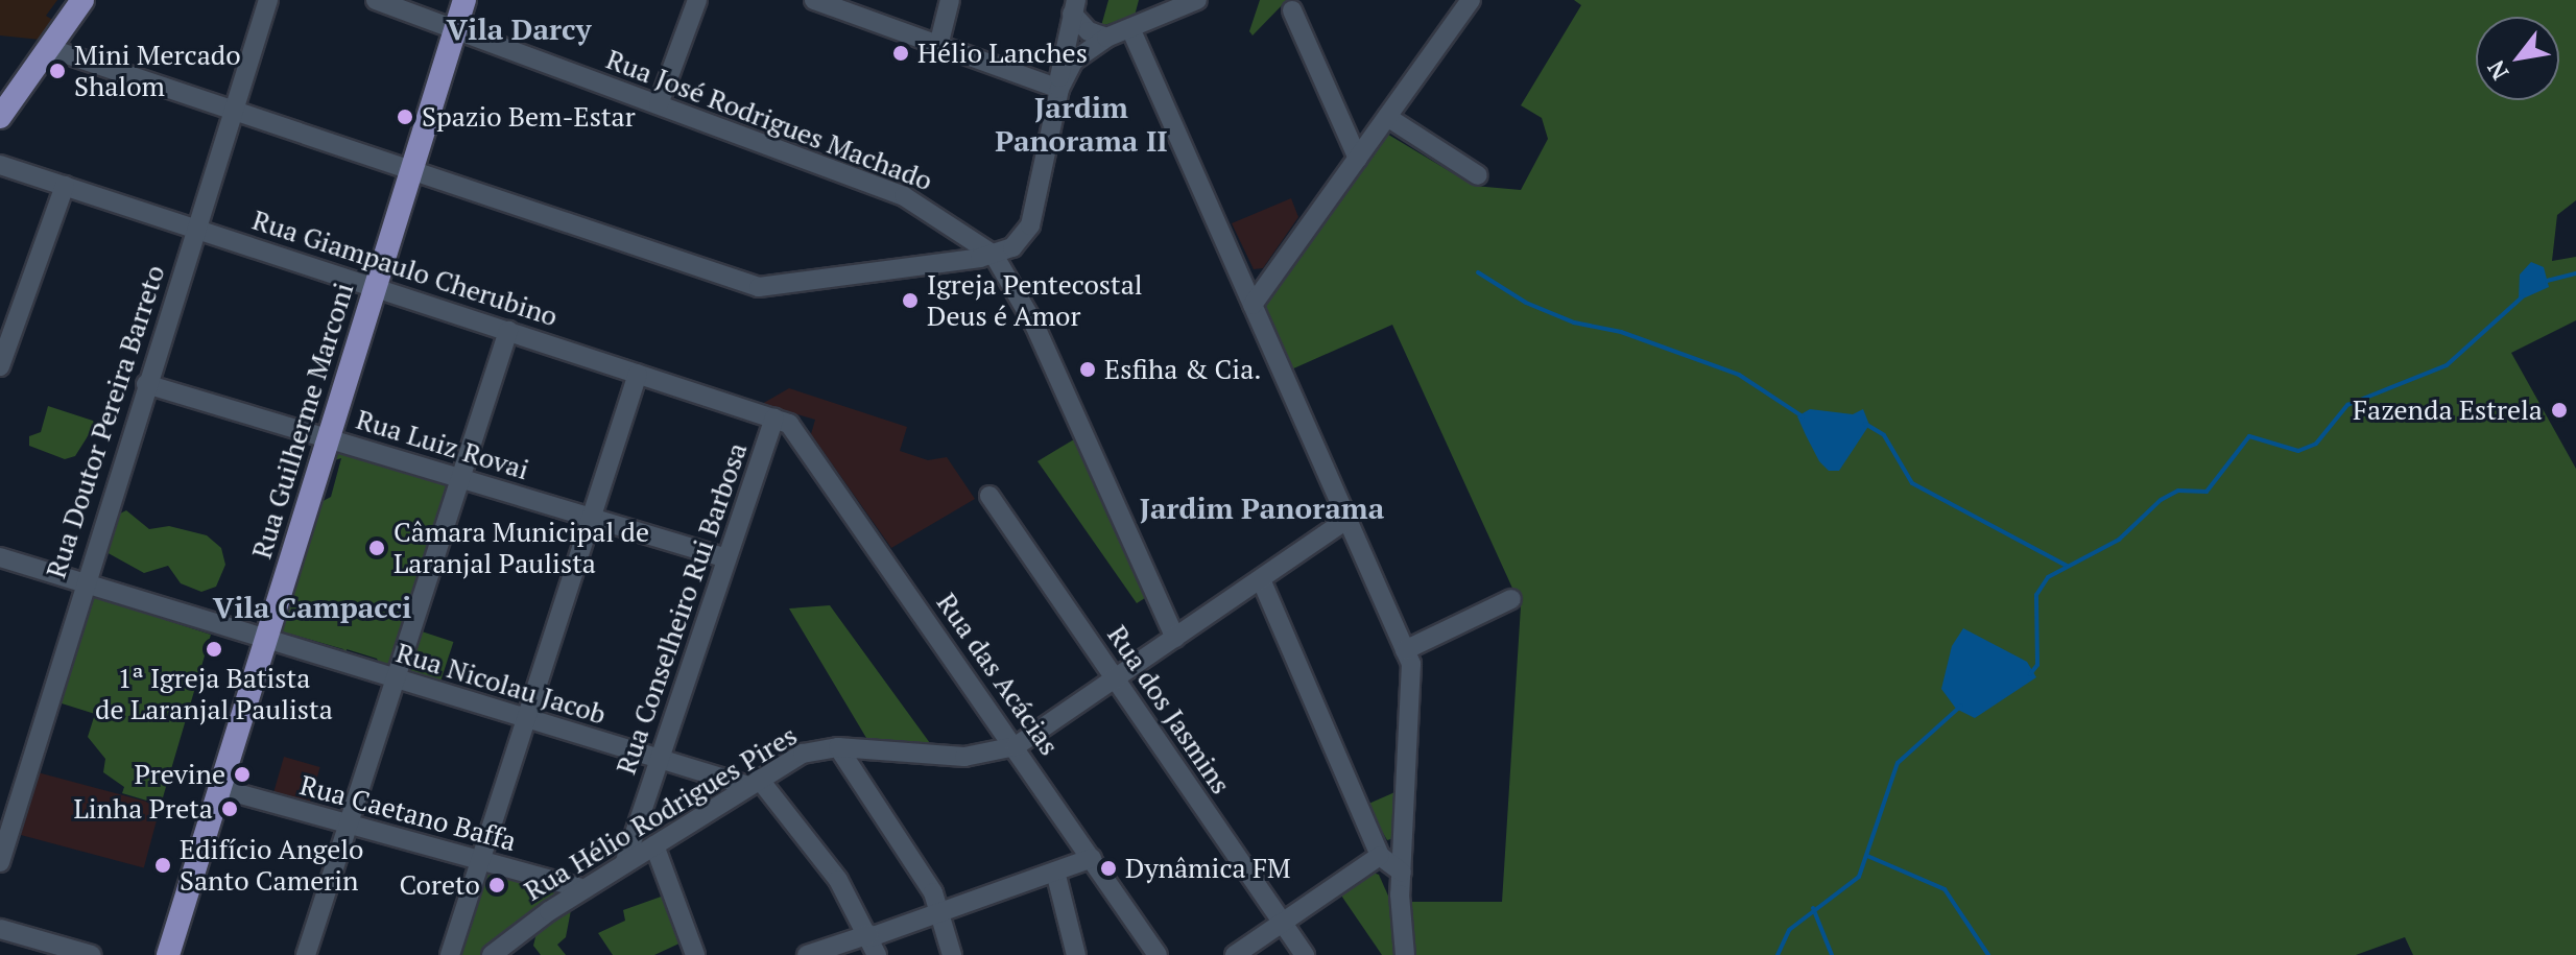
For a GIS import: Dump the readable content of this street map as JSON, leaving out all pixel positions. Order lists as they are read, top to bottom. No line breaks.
{"streets":{"main road":["Rua Guilherme Marconi"],"street":["Rua José Rodrigues Machado","Rua Giampaulo Cherubino","Rua Doutor Pereira Barreto","Rua Luiz Rovai","Rua Conselheiro Rui Barbosa","Rua das Acácias","Rua Nicolau Jacob","Rua dos Jasmins","Rua Caetano Baffa","Rua Hélio Rodrigues Pires"]},"crossings":[["Rua José Rodrigues Machado","Rua Guilherme Marconi"],["Rua Giampaulo Cherubino","Rua Guilherme Marconi"],["Rua Giampaulo Cherubino","Rua Doutor Pereira Barreto"],["Rua Giampaulo Cherubino","Rua Conselheiro Rui Barbosa"],["Rua Giampaulo Cherubino","Rua das Acácias"],["Rua Guilherme Marconi","Rua Luiz Rovai"],["Rua Guilherme Marconi","Rua Nicolau Jacob"],["Rua Guilherme Marconi","Rua Caetano Baffa"],["Rua Doutor Pereira Barreto","Rua Luiz Rovai"],["Rua Doutor Pereira Barreto","Rua Nicolau Jacob"],["Rua Luiz Rovai","Rua Conselheiro Rui Barbosa"],["Rua Conselheiro Rui Barbosa","Rua das Acácias"],["Rua Conselheiro Rui Barbosa","Rua Nicolau Jacob"],["Rua Conselheiro Rui Barbosa","Rua Hélio Rodrigues Pires"],["Rua das Acácias","Rua Hélio Rodrigues Pires"],["Rua Nicolau Jacob","Rua Hélio Rodrigues Pires"],["Rua dos Jasmins","Rua Hélio Rodrigues Pires"],["Rua Caetano Baffa","Rua Hélio Rodrigues Pires"]],"districts":["Vila Darcy","Jardim Panorama II","Jardim Panorama","Vila Campacci"],"places":["Hélio Lanches","Mini Mercado Shalom","Spazio Bem-Estar","Igreja Pentecostal Deus é Amor","Esfiha & Cia.","Fazenda Estrela","Câmara Municipal de Laranjal Paulista","1ª Igreja Batista de Laranjal Paulista","Previne","Linha Preta","Edifício Angelo Santo Camerin","Dynâmica FM","Coreto"],"north":"bottom left"}
